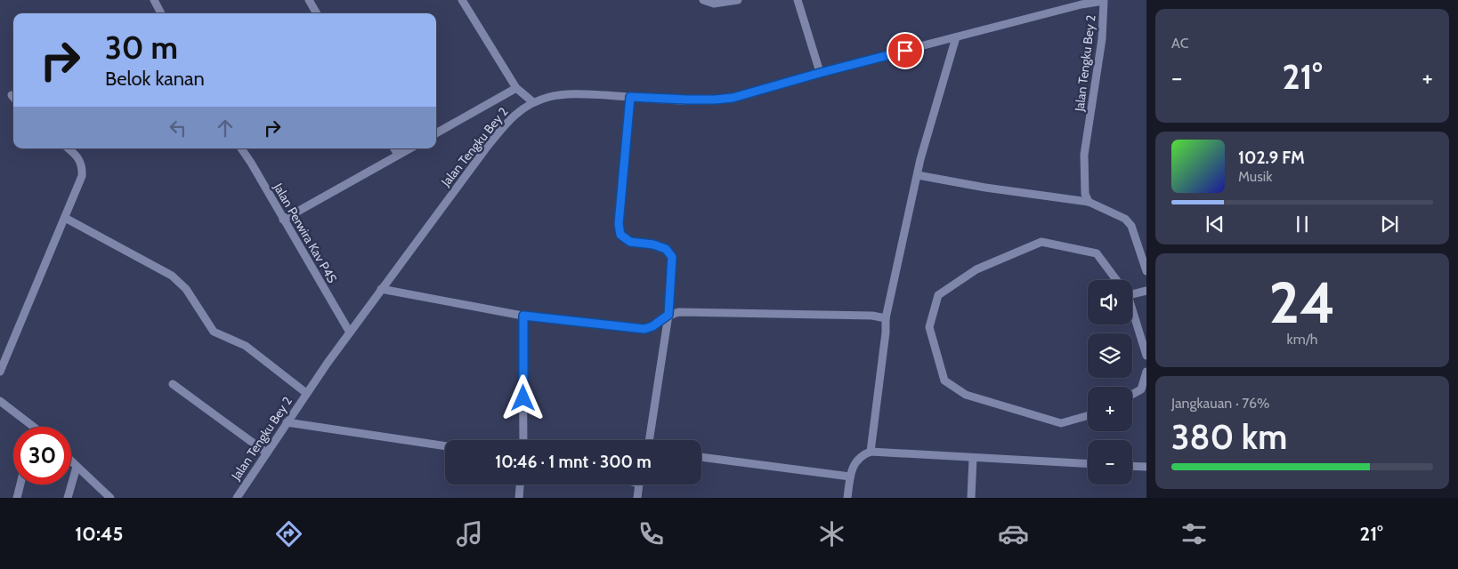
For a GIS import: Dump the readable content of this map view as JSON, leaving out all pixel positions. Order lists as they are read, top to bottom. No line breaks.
{"streets":{"street":["Jalan Tengku Bey 2","Jalan Perwira Kav P4S"]},"crossings":[["Jalan Tengku Bey 2","Jalan Perwira Kav P4S"]],"page":{"tile":["AC",["24","km/h"],["Jangkauan · 76%","380 km"]],"turn":["30 m","Belok kanan"],"heat":["−","21°","+"],"song":["102.9 FM","Musik"],"map_buttons":["+","−"],"limit":"30","trip":"10:46 · 1 mnt · 300 m","tabs":["10:45","21°"]}}
